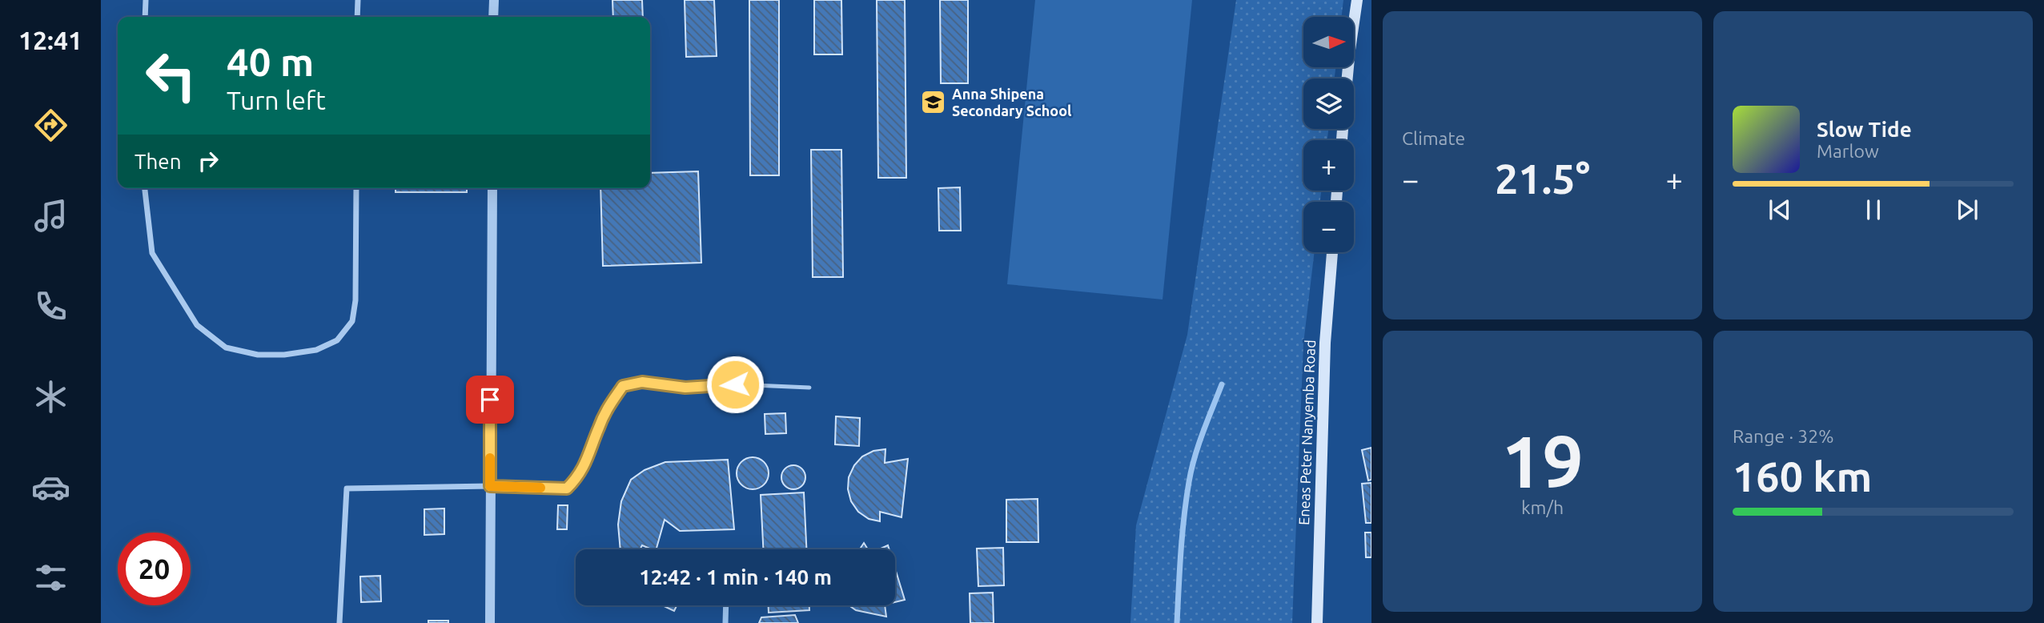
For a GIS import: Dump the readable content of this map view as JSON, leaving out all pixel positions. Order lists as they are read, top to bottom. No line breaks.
{"streets":{"main road":["Eneas Peter Nanyemba Road"]},"places":{"school or university":["Anna Shipena Secondary School"]},"north":"right","page":{"tabs":"12:41","tile":["Climate",["19","km/h"],["Range · 32%","160 km"]],"map_buttons":["+","−"],"turn":["40 m","Turn left"],"song":["Slow Tide","Marlow"],"then":"Then","heat":["−","21.5°","+"],"limit":"20","trip":"12:42 · 1 min · 140 m"}}
